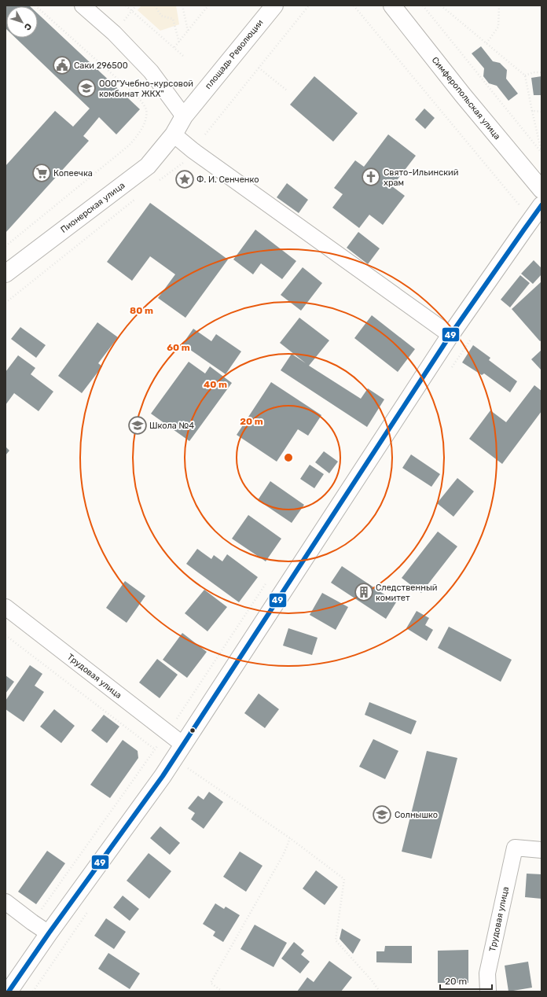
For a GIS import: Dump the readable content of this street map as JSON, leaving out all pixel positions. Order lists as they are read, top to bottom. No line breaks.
{"streets":{"street":["площадь Революции","Симферопольская улица","Пионерская улица","Трудовая улица"]},"crossings":[["площадь Революции","Пионерская улица"]],"places":{"public building":["Саки 296500"],"school or university":["ООО\"Учебно-курсовой комбинат ЖКХ\"","Школа №4","Солнышко"],"supermarket":["Копеечка"],"church":["Свято-Ильинский храм"],"place":["Ф. И. Сенченко"],"building":["Следственный комитет"]},"lines":["transit line 49"],"scale_bar":"20 m","north":"bottom right","rings":["80 m","60 m","40 m","20 m"]}
